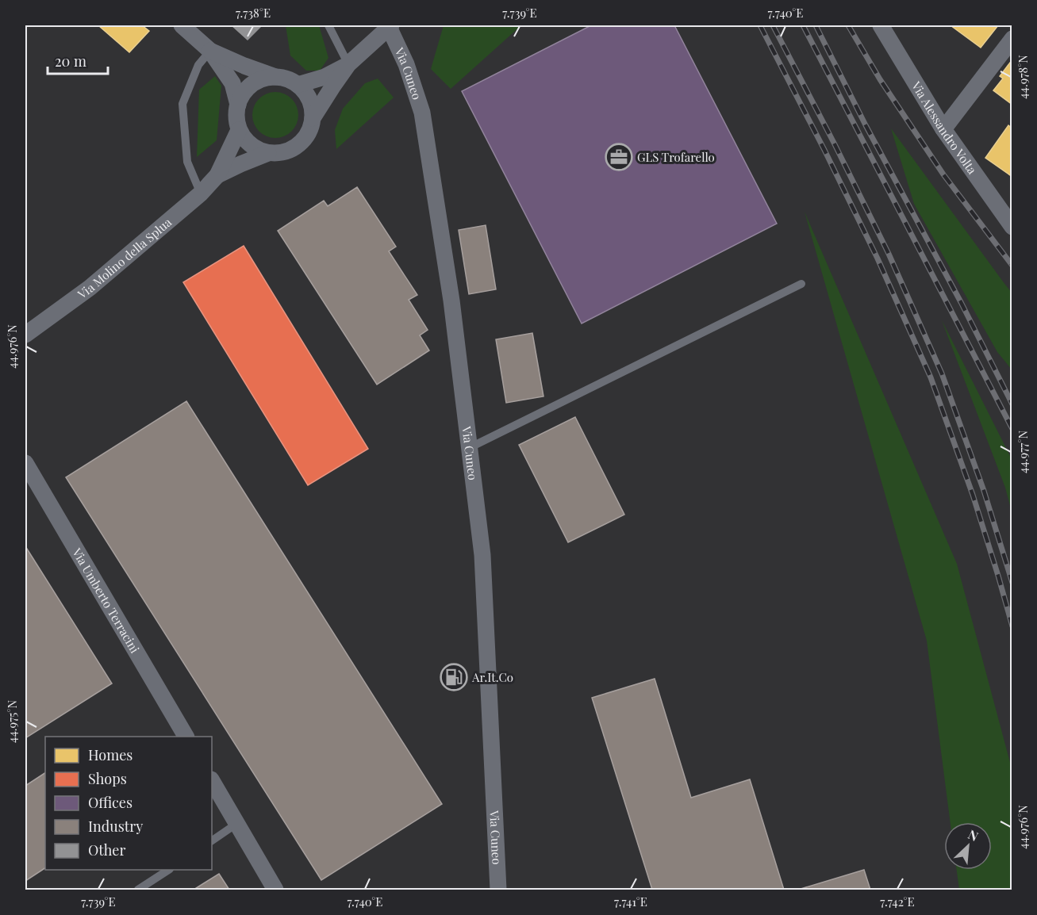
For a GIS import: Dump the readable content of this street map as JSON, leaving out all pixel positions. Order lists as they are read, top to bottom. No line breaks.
{"streets":{"street":["Via Cuneo","Via Alessandro Volta","Via Molino della Splua","Via Umberto Terracini"]},"places":{"office":["GLS Trofarello"],"fuel station":["Ar.It.Co"]},"legend":["Homes","Shops","Offices","Industry","Other"],"scale_bar":"20 m","north":"top right","coordinates":["7.738°E","7.739°E","7.740°E","44.978°N","44.976°N","44.977°N","44.975°N","7.741°E","7.742°E"]}
